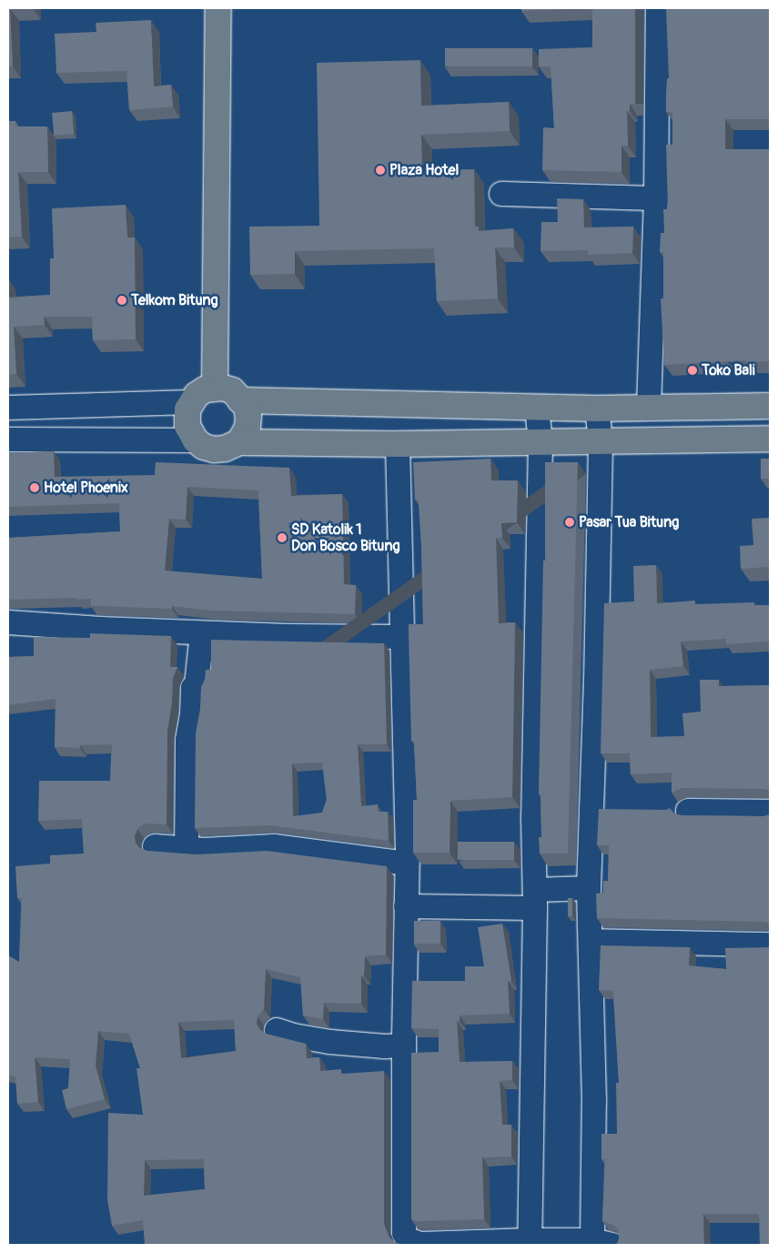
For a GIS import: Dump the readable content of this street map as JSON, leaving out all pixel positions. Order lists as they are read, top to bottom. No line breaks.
{"places":["Plaza Hotel","Telkom Bitung","Toko Bali","Hotel Phoenix","Pasar Tua Bitung","SD Katolik 1 Don Bosco Bitung"]}
